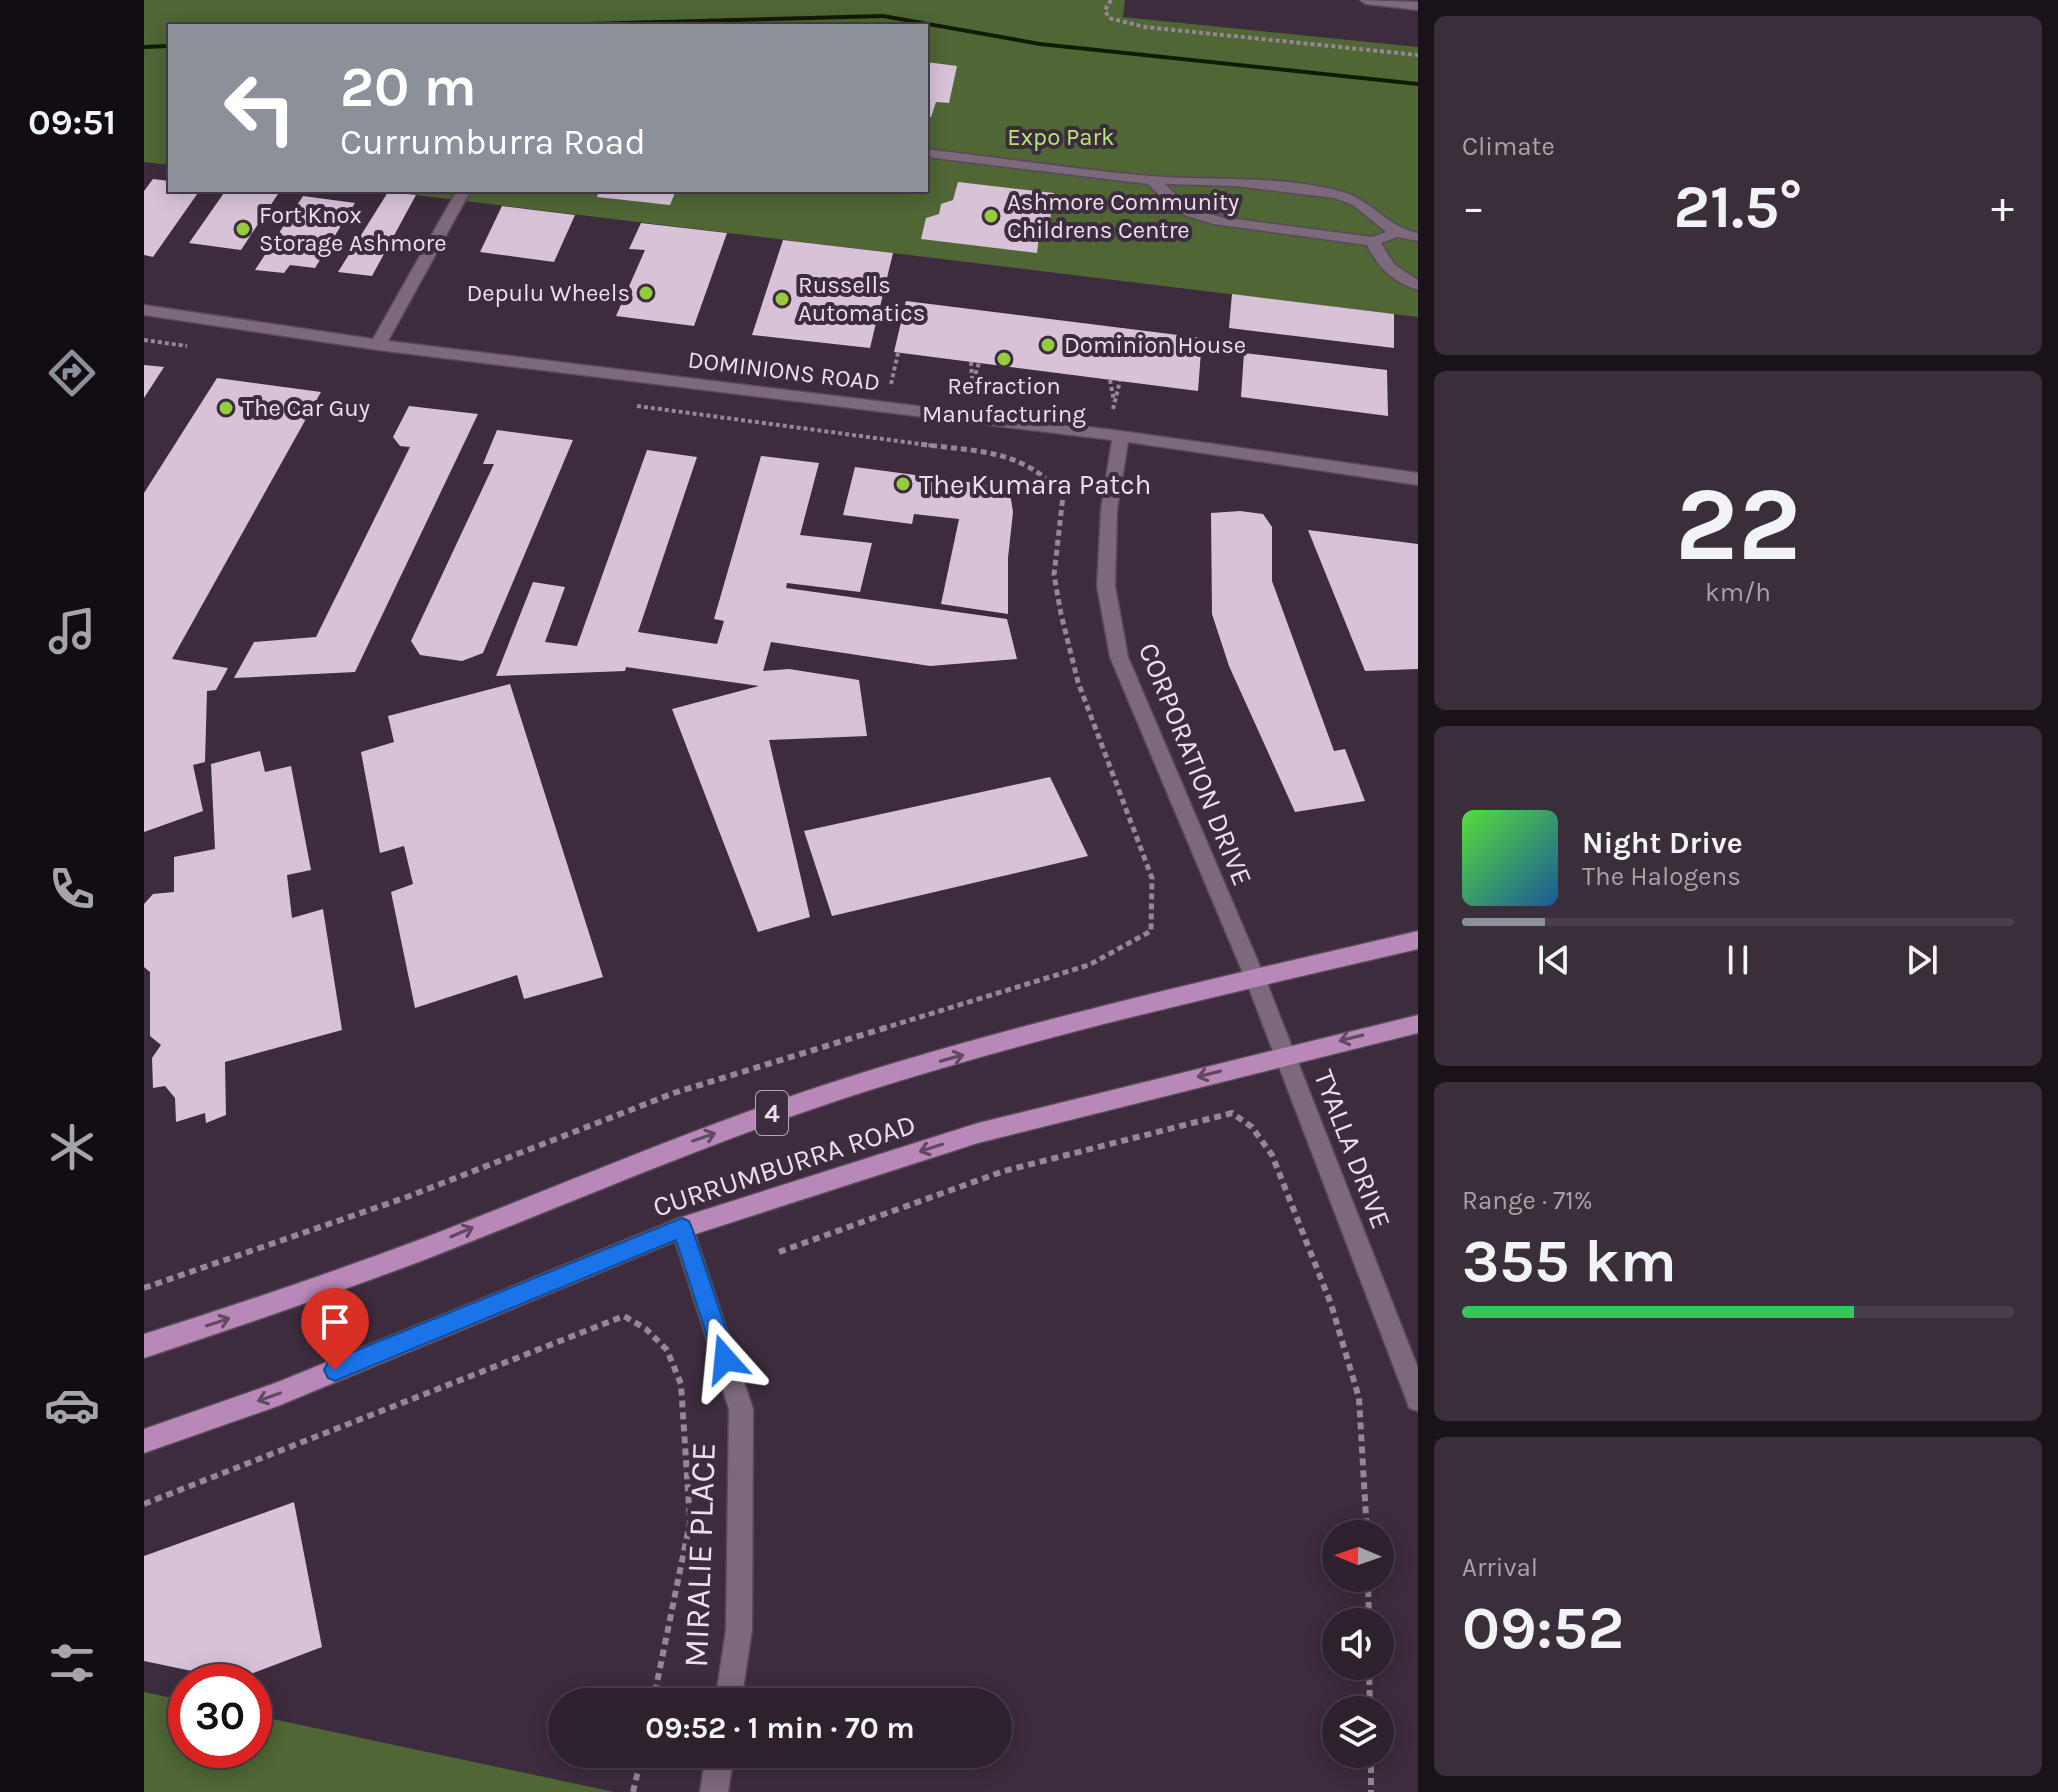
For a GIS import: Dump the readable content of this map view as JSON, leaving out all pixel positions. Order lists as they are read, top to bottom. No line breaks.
{"streets":{"main road":["4","CURRUMBURRA ROAD"],"street":["DOMINIONS ROAD","CORPORATION DRIVE","TYALLA DRIVE","MIRALIE PLACE"]},"crossings":[["DOMINIONS ROAD","CORPORATION DRIVE"],["CORPORATION DRIVE","TYALLA DRIVE"],["CORPORATION DRIVE","CURRUMBURRA ROAD"],["TYALLA DRIVE","CURRUMBURRA ROAD"],["CURRUMBURRA ROAD","MIRALIE PLACE"]],"parks":["Expo Park"],"places":["Ashmore Community Childrens Centre","Fort Knox Storage Ashmore","Depulu Wheels","Russells Automatics","Dominion House","Refraction Manufacturing","The Car Guy","The Kumara Patch"],"north":"left","page":{"tabs":"09:51","tile":["Climate",["22","km/h"],["Range · 71%","355 km"],["Arrival","09:52"]],"turn":["20 m","Currumburra Road"],"heat":["−","21.5°","+"],"song":["Night Drive","The Halogens"],"limit":"30","trip":"09:52 · 1 min · 70 m"}}
